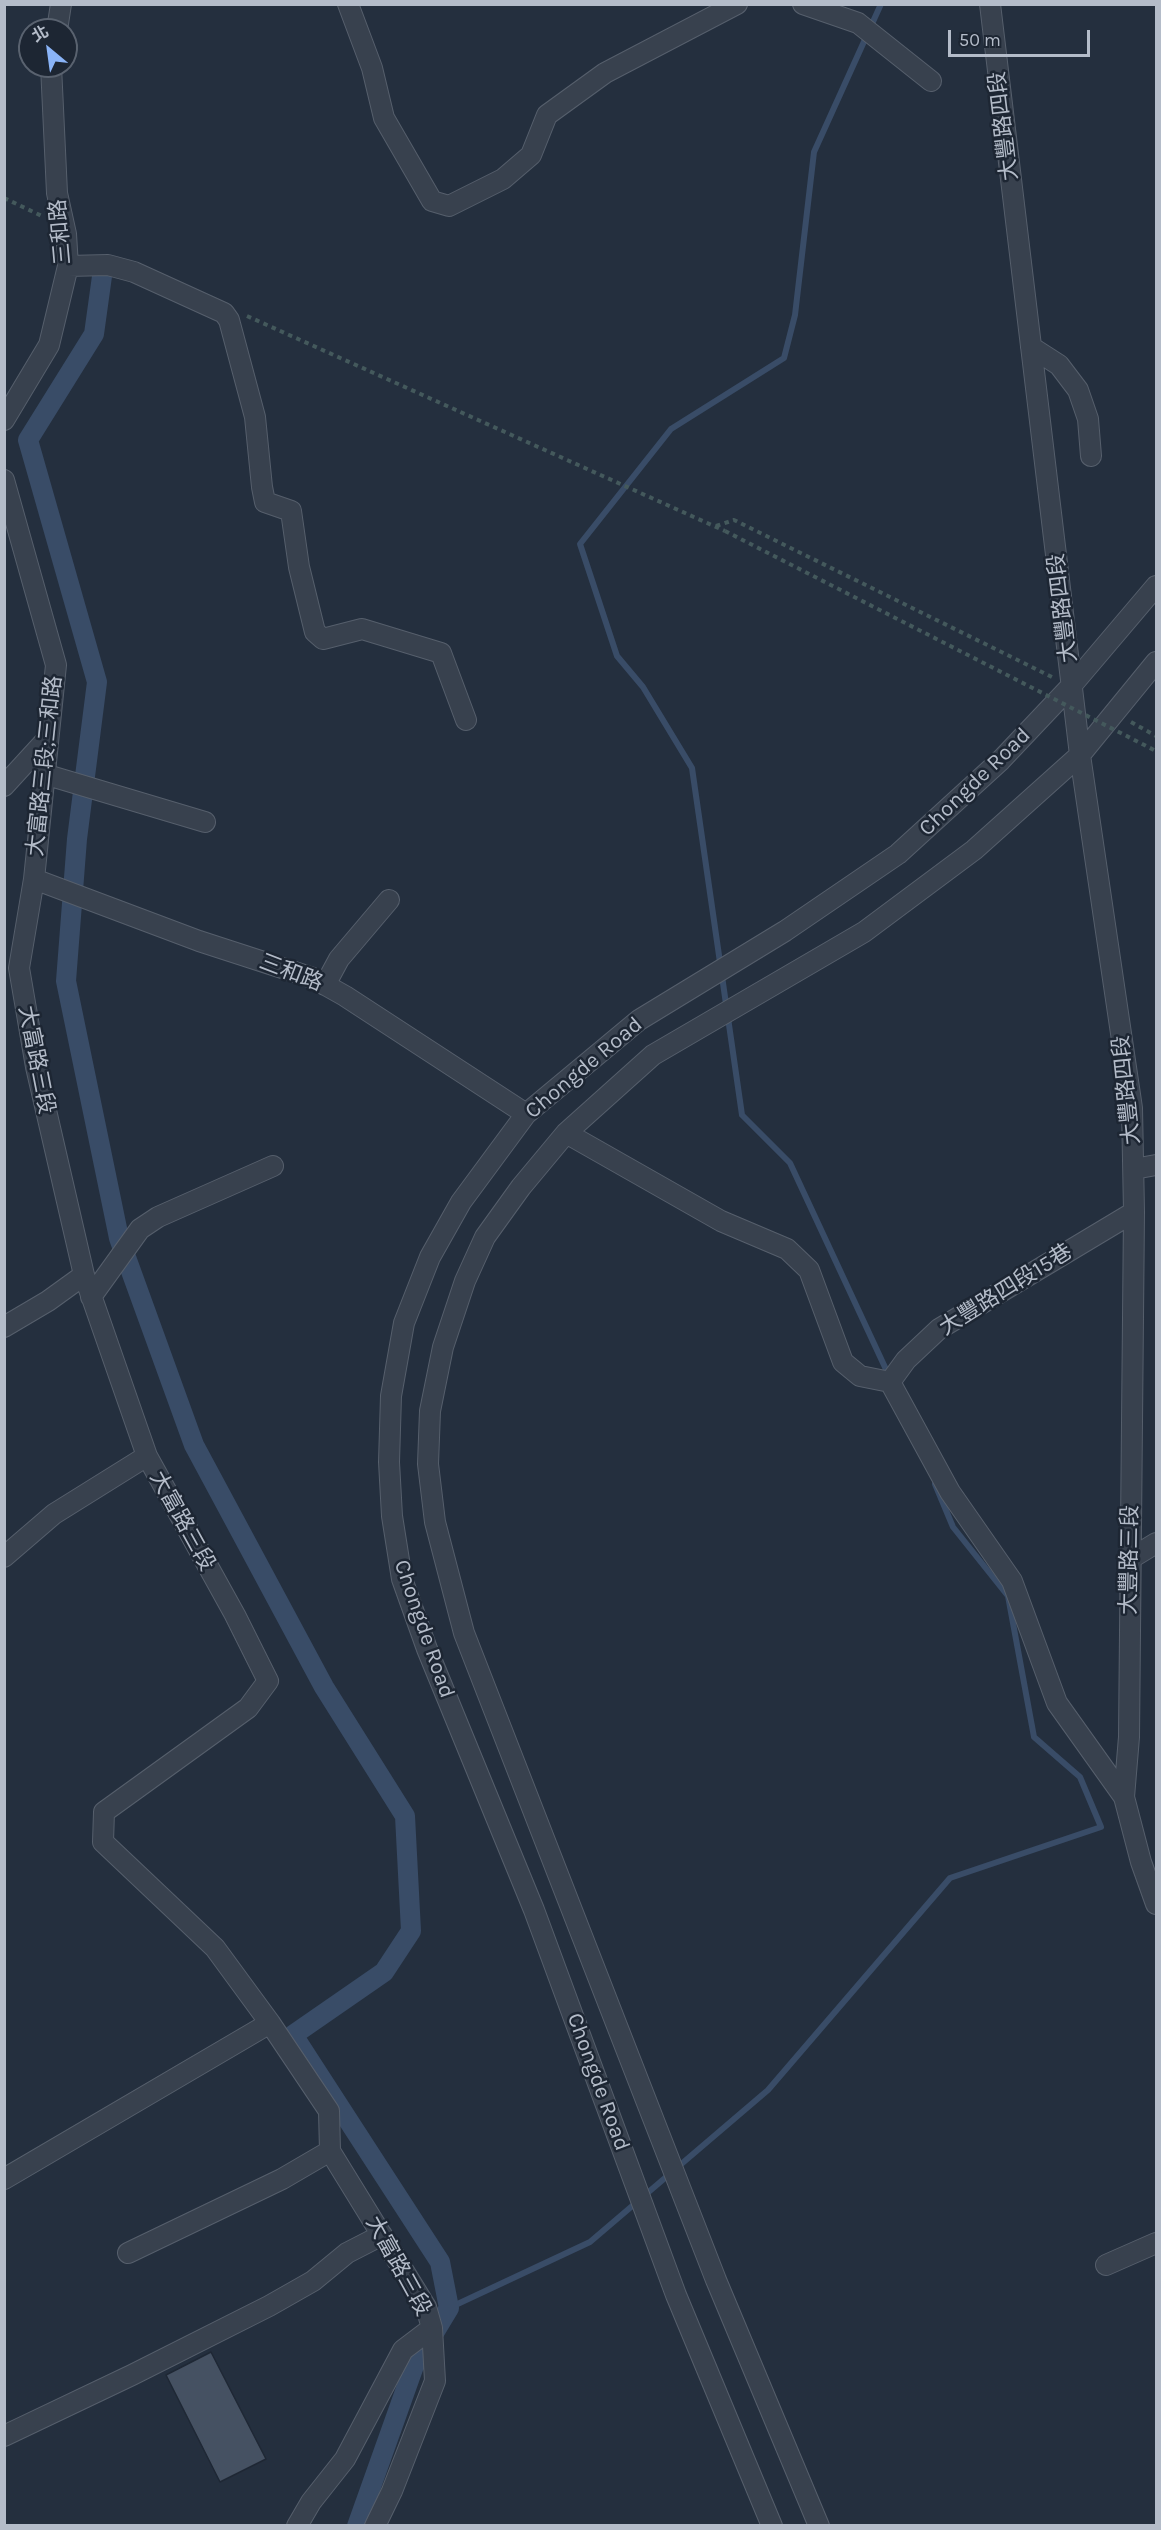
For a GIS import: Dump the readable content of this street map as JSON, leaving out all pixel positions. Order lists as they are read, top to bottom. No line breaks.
{"streets":{"street":["大豐路四段","三和路","大富路三段;三和路","Chongde Road","大富路三段","大豐路四段15巷","大豐路三段"]},"crossings":[["大豐路四段","Chongde Road"],["大豐路四段","大豐路四段15巷"],["大豐路四段","大豐路三段"],["三和路","大富路三段;三和路"],["三和路","Chongde Road"],["三和路","大富路三段"],["大富路三段;三和路","大富路三段"],["大豐路四段15巷","大豐路三段"]],"scale_bar":"50 m","north":"top left"}
